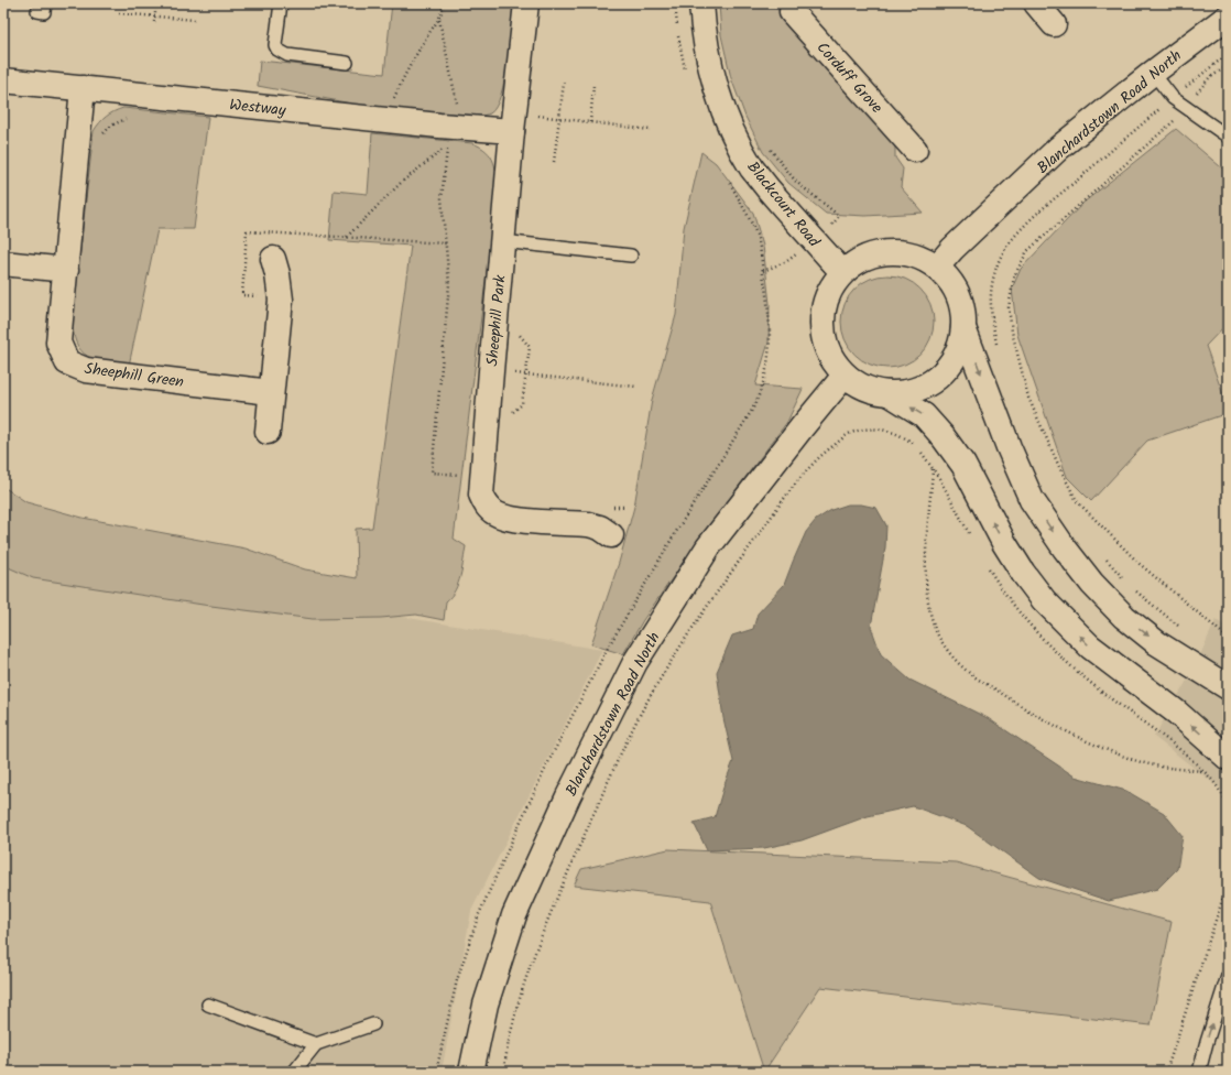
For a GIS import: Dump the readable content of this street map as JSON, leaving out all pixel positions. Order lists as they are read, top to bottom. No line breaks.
{"streets":{"street":["Corduff Grove","Westway","Blanchardstown Road North","Blackcourt Road","Sheephill Park","Sheephill Green"]},"crossings":[["Westway","Sheephill Park"],["Westway","Sheephill Green"],["Blanchardstown Road North","Blackcourt Road"]]}
